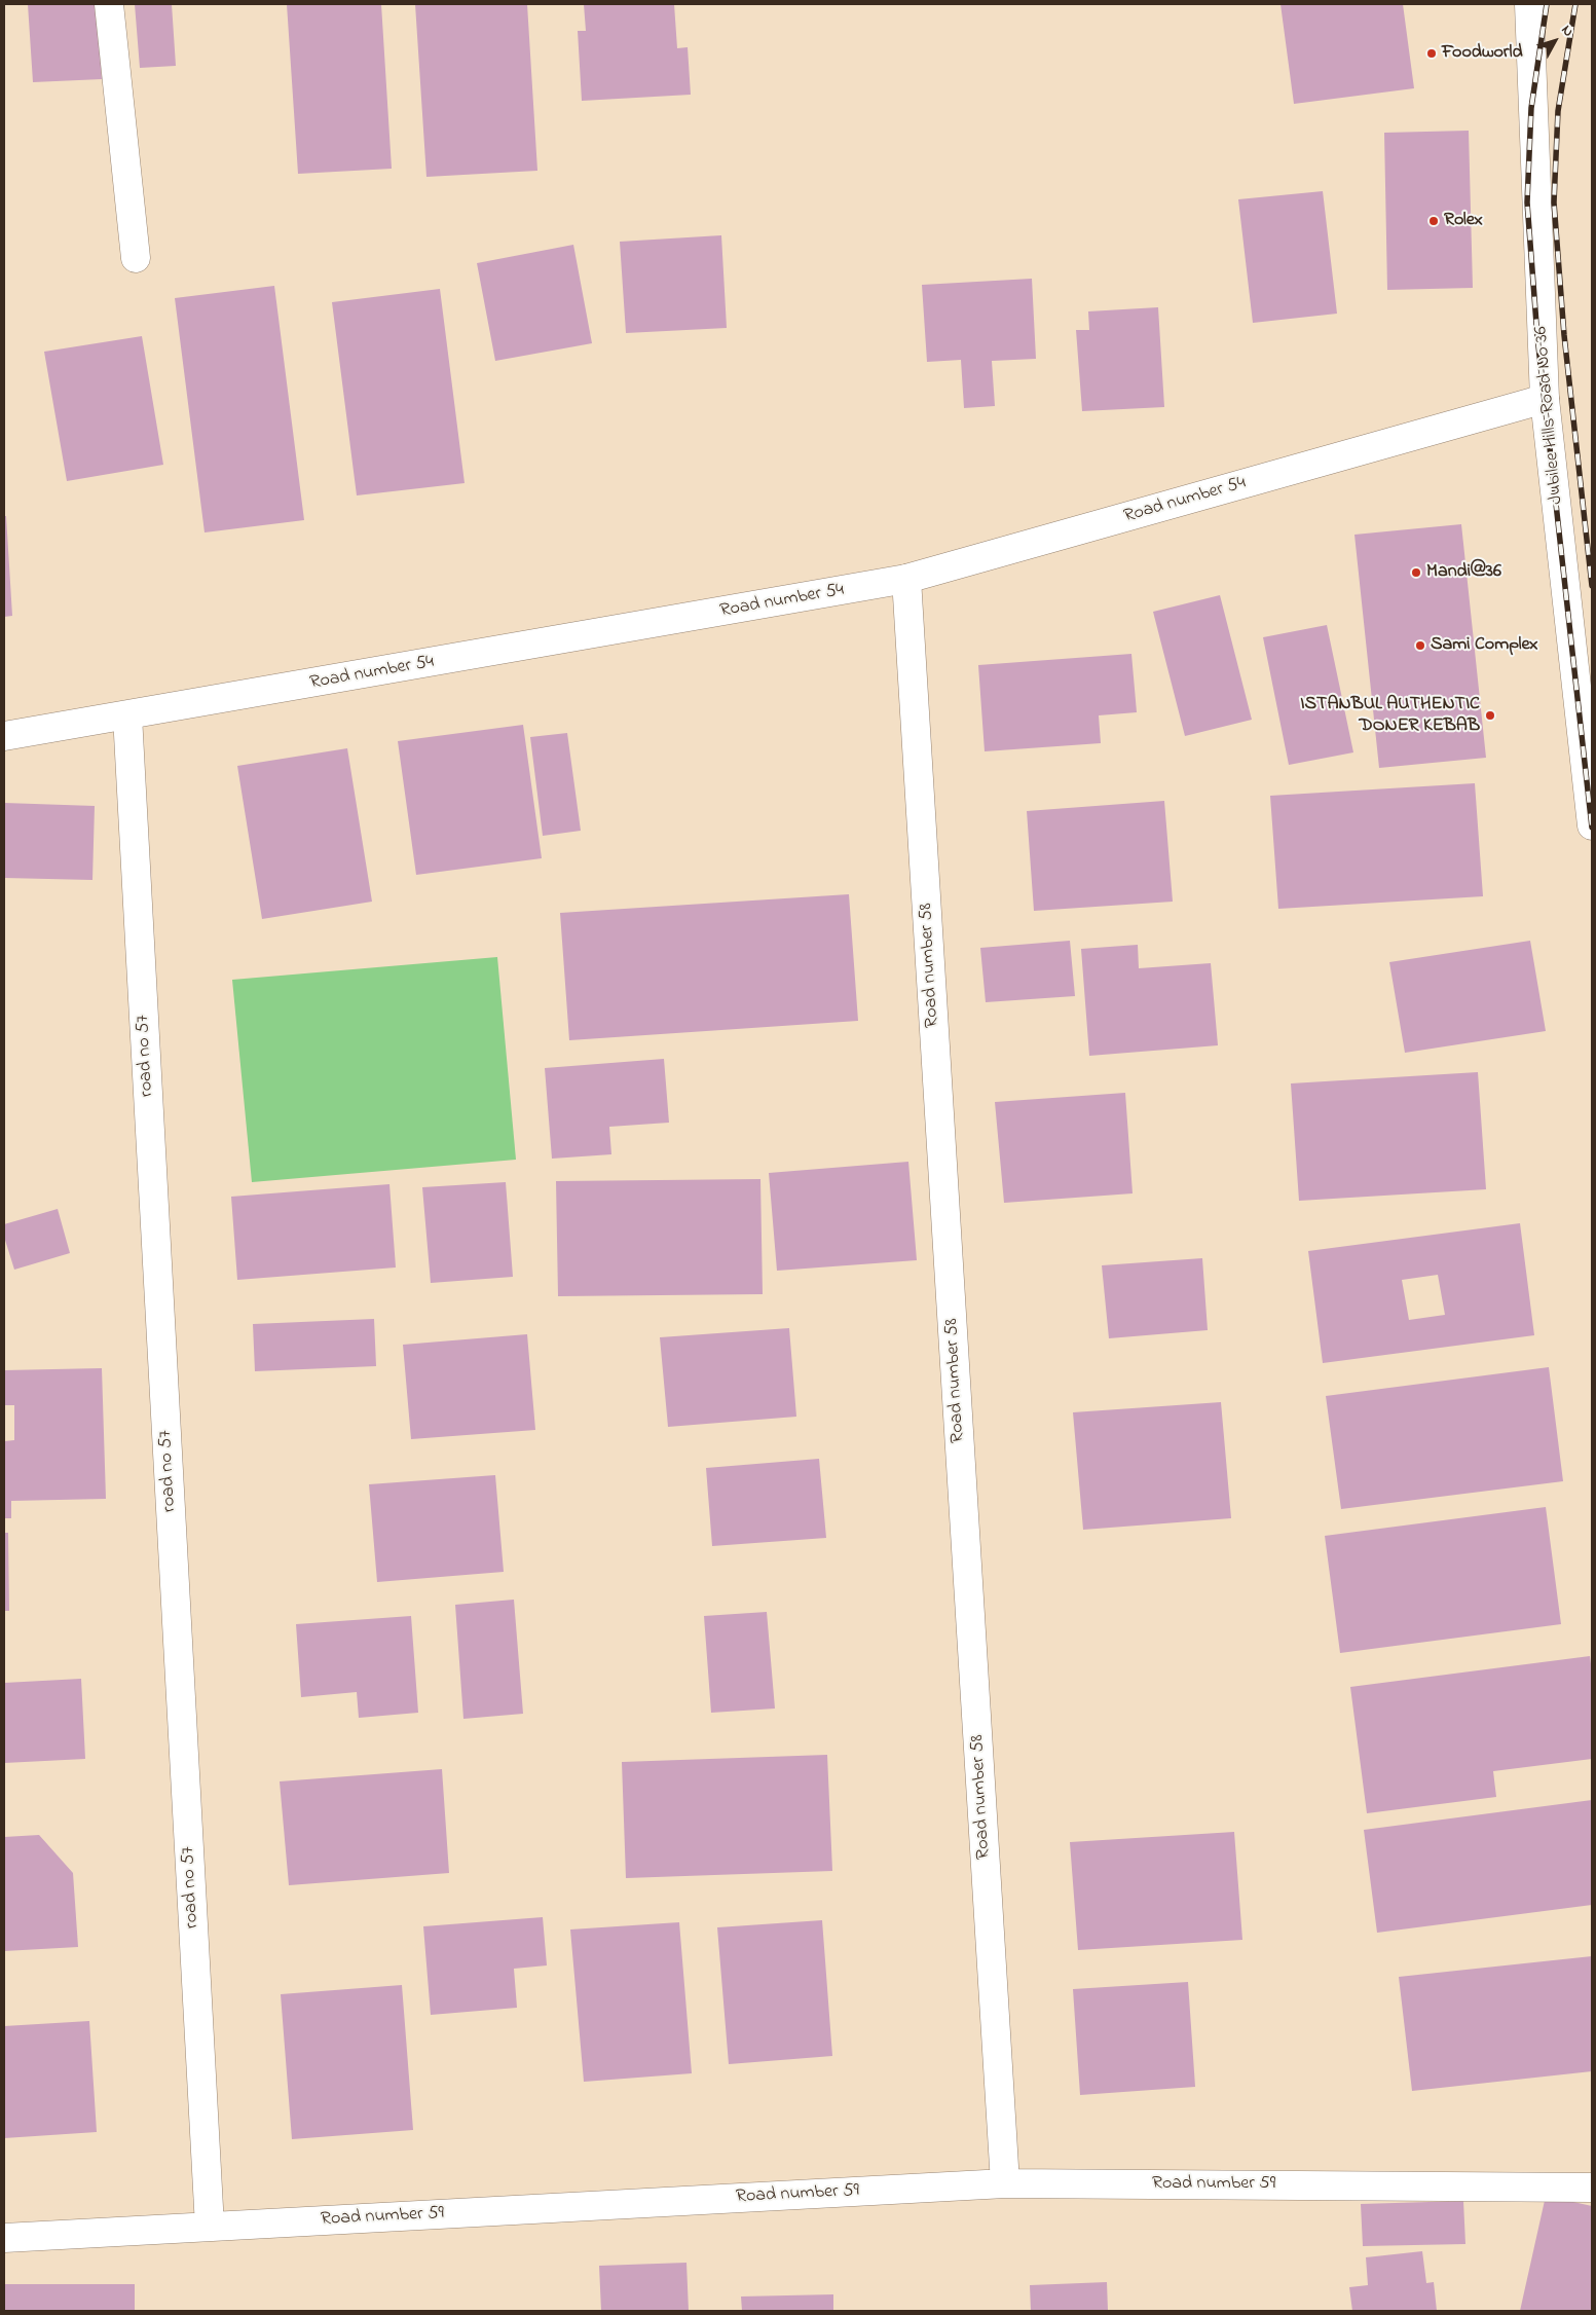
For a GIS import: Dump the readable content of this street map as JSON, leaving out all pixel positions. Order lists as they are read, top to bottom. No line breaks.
{"streets":{"street":["Jubilee Hills Road No 36","Road number 54","Road number 58","road no 57","Road number 59"]},"crossings":[["Jubilee Hills Road No 36","Road number 54"],["Road number 54","Road number 58"],["Road number 54","road no 57"],["Road number 58","Road number 59"],["road no 57","Road number 59"]],"places":["Foodworld","Rolex","Mandi@36","Sami Complex","ISTANBUL AUTHENTIC DONER KEBAB"],"north":"top right"}
